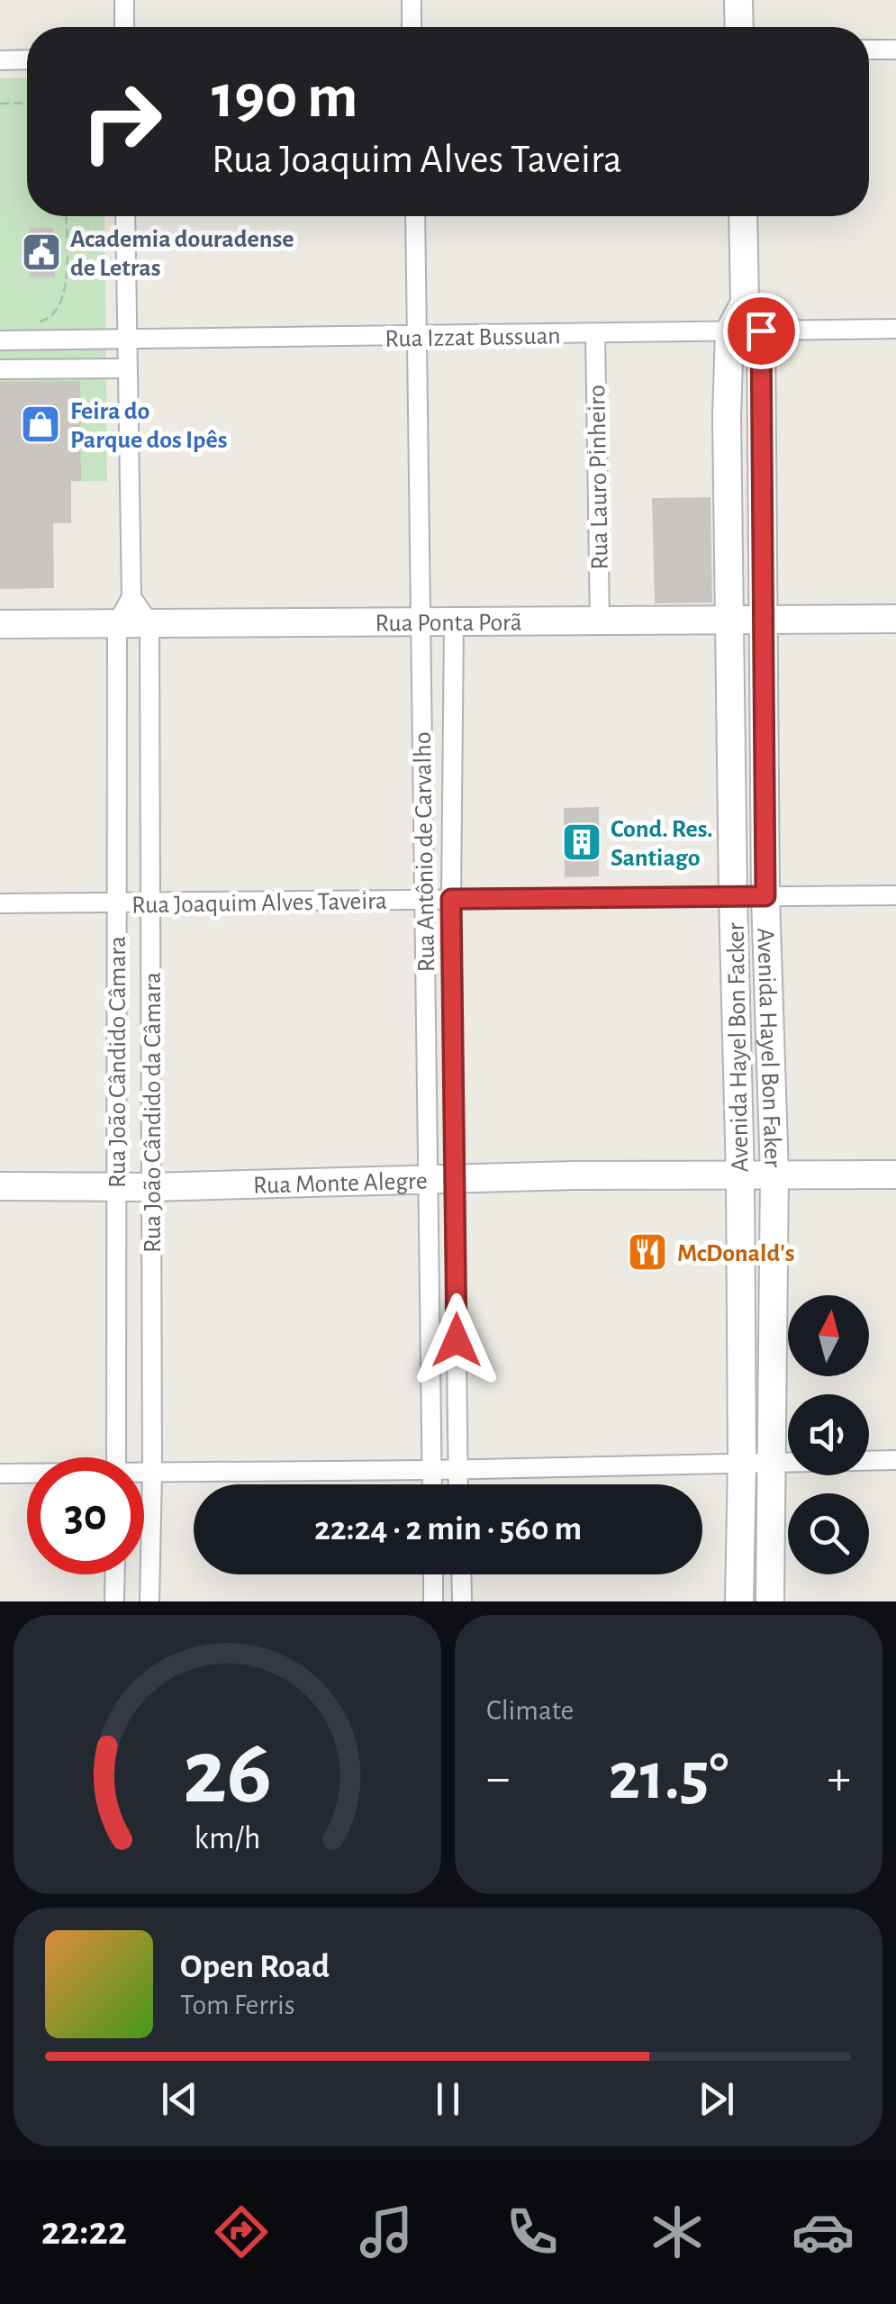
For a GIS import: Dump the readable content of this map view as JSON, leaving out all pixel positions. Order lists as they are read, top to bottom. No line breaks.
{"streets":{"street":["Rua Izzat Bussuan","Rua Lauro Pinheiro","Rua Ponta Porã","Rua Antônio de Carvalho","Rua Joaquim Alves Taveira","Avenida Hayel Bon Facker","Avenida Hayel Bon Faker","Rua João Cândido Câmara","Rua João Cândido da Câmara","Rua Monte Alegre"]},"crossings":[["Rua Izzat Bussuan","Rua Lauro Pinheiro"],["Rua Izzat Bussuan","Rua Antônio de Carvalho"],["Rua Izzat Bussuan","Avenida Hayel Bon Facker"],["Rua Izzat Bussuan","Avenida Hayel Bon Faker"],["Rua Lauro Pinheiro","Rua Ponta Porã"],["Rua Ponta Porã","Rua Antônio de Carvalho"],["Rua Ponta Porã","Avenida Hayel Bon Facker"],["Rua Ponta Porã","Avenida Hayel Bon Faker"],["Rua Ponta Porã","Rua João Cândido Câmara"],["Rua Ponta Porã","Rua João Cândido da Câmara"],["Rua Antônio de Carvalho","Rua Joaquim Alves Taveira"],["Rua Antônio de Carvalho","Rua Monte Alegre"],["Rua Joaquim Alves Taveira","Avenida Hayel Bon Facker"],["Rua Joaquim Alves Taveira","Avenida Hayel Bon Faker"],["Rua Joaquim Alves Taveira","Rua João Cândido Câmara"],["Rua Joaquim Alves Taveira","Rua João Cândido da Câmara"],["Avenida Hayel Bon Facker","Rua Monte Alegre"],["Avenida Hayel Bon Faker","Rua Monte Alegre"],["Rua João Cândido Câmara","Rua Monte Alegre"],["Rua João Cândido da Câmara","Rua Monte Alegre"]],"places":{"public building":["Academia douradense de Letras"],"shop":["Feira do Parque dos Ipês"],"building":["Cond. Res. Santiago"],"restaurant":["McDonald's"]},"north":"top","page":{"turn":["190 m","Rua Joaquim Alves Taveira"],"limit":"30","trip":"22:24 · 2 min · 560 m","tile":"Climate","heat":["−","21.5°","+"],"song":["Open Road","Tom Ferris"],"tabs":"22:22","gauge":["26","km/h"]}}
